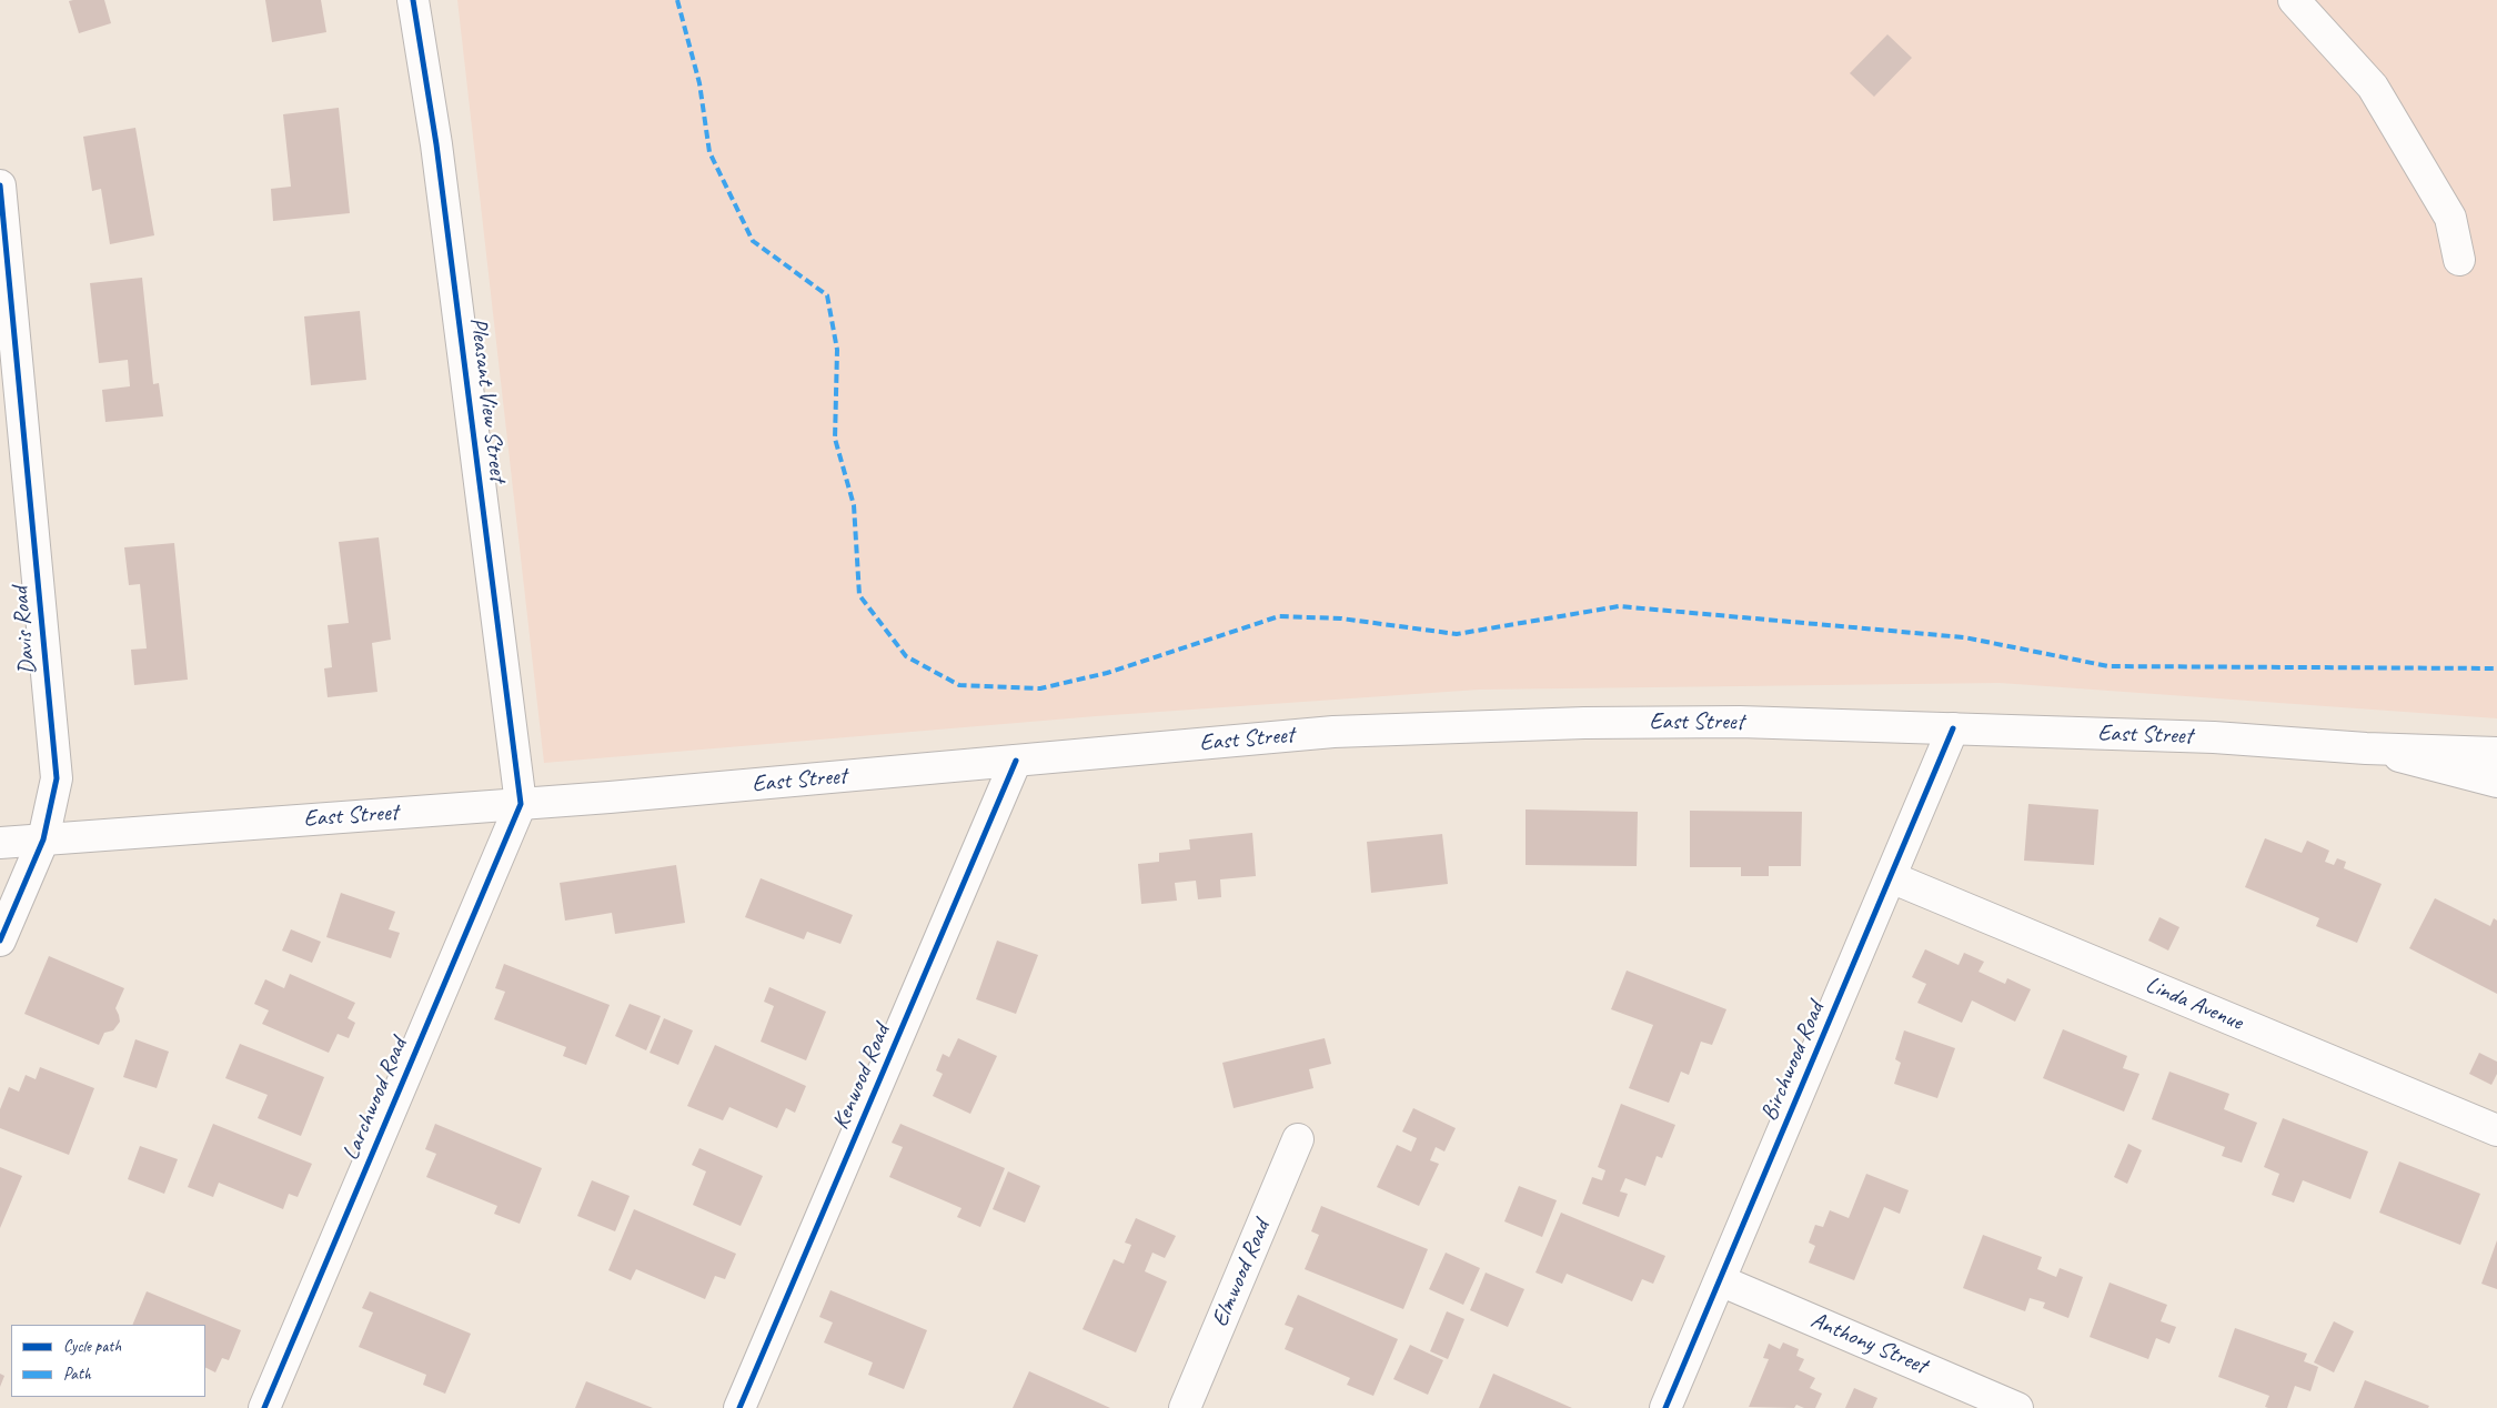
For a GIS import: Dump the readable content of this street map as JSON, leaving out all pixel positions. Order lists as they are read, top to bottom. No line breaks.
{"streets":{"street":["Pleasant View Street","Davis Road","East Street","Linda Avenue","Birchwood Road","Kenwood Road","Larchwood Road","Elmwood Road","Anthony Street"]},"crossings":[["Pleasant View Street","East Street"],["Pleasant View Street","Larchwood Road"],["Davis Road","East Street"],["East Street","Birchwood Road"],["East Street","Kenwood Road"],["East Street","Larchwood Road"],["Linda Avenue","Birchwood Road"],["Birchwood Road","Anthony Street"]],"legend":["Cycle path","Path"]}
